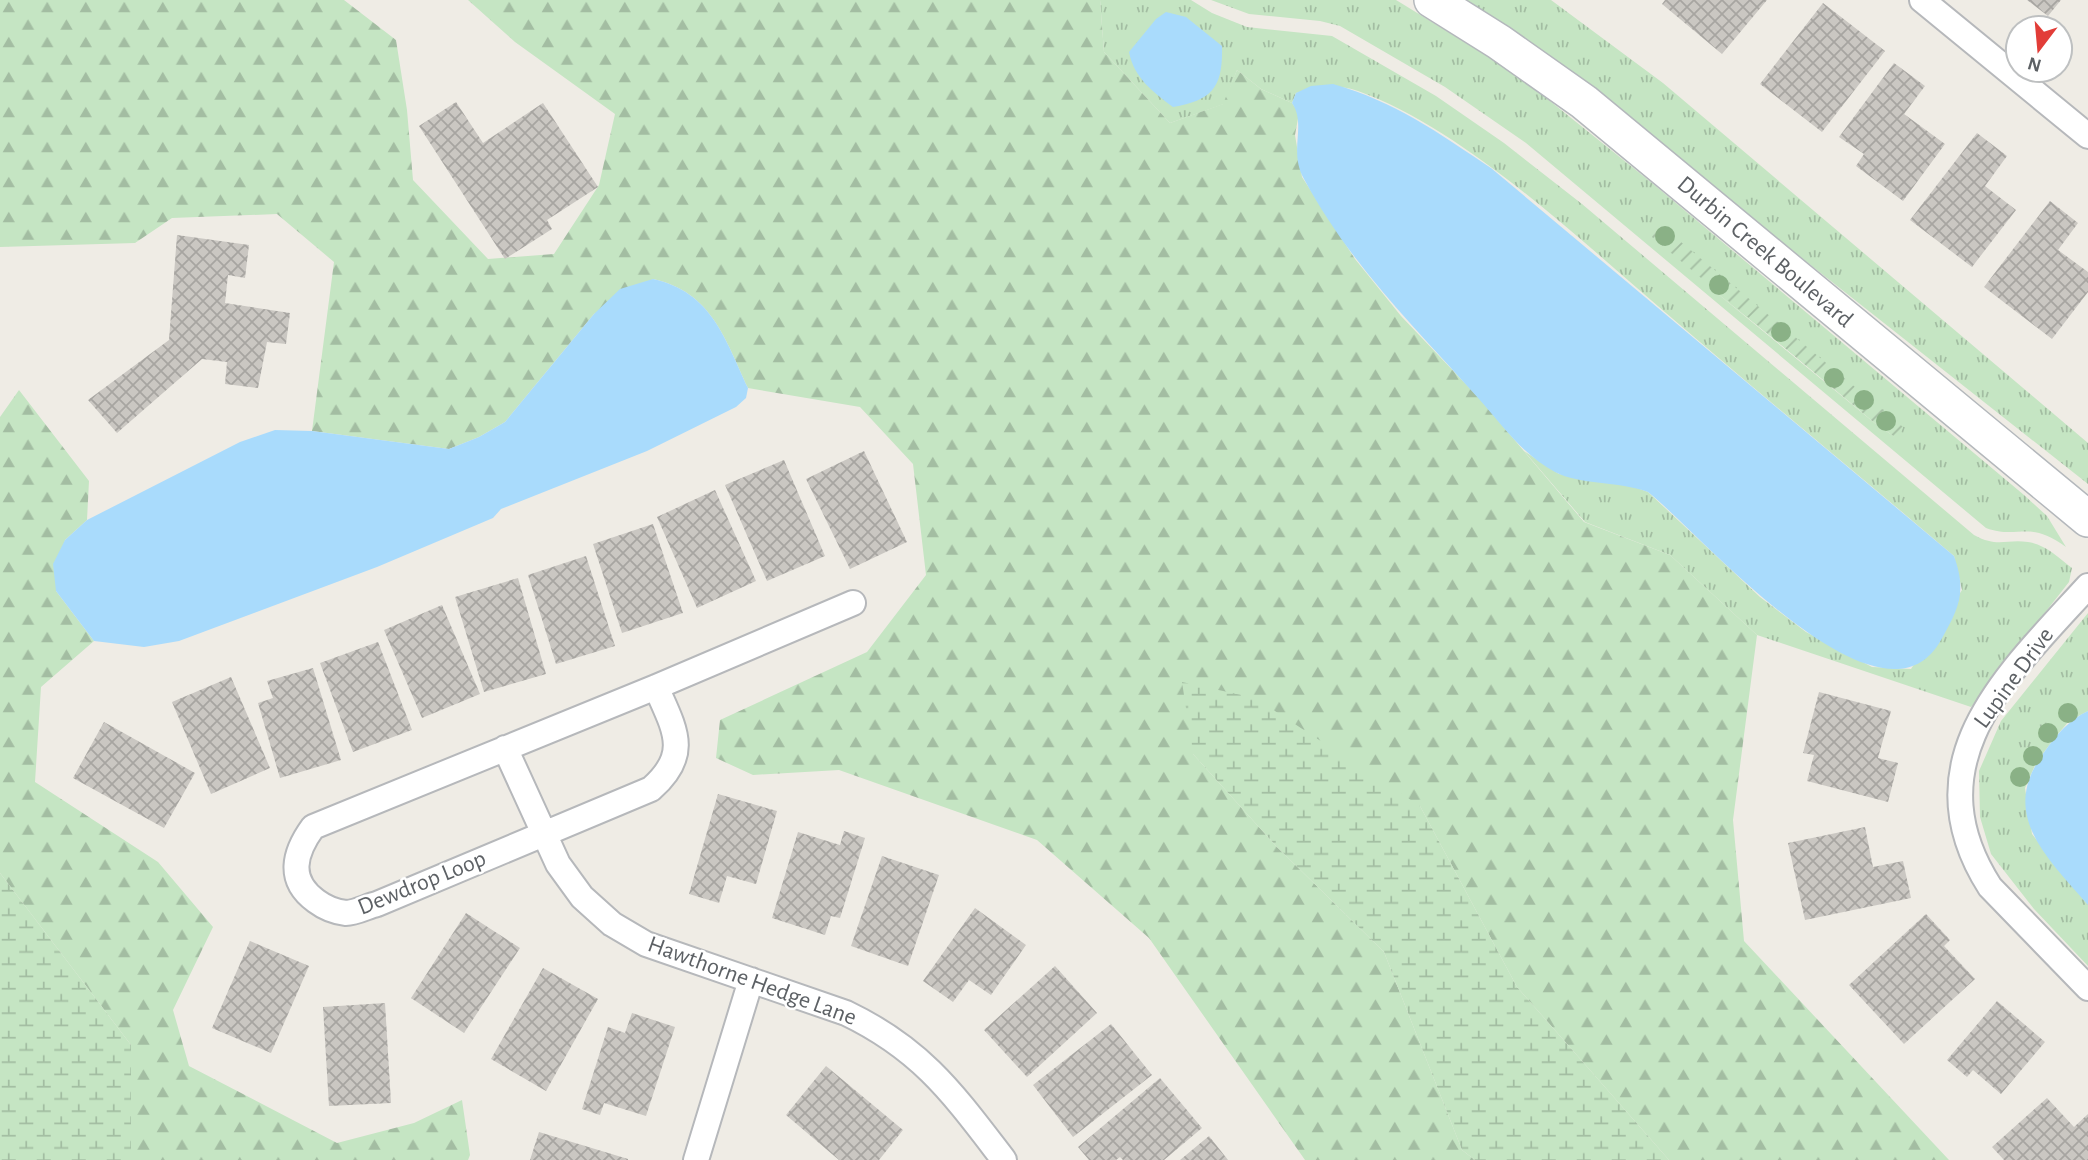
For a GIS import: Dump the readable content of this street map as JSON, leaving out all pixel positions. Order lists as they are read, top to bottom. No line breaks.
{"streets":{"street":["Durbin Creek Boulevard","Lupine Drive","Dewdrop Loop","Hawthorne Hedge Lane"]},"crossings":[["Dewdrop Loop","Hawthorne Hedge Lane"]],"north":"bottom"}
